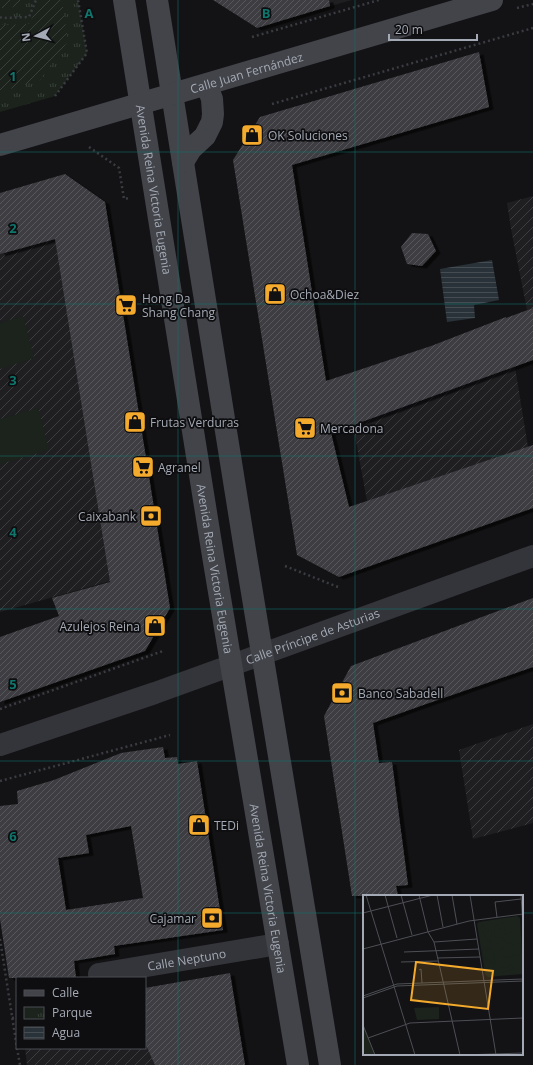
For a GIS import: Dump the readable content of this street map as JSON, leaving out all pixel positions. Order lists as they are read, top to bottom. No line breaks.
{"streets":{"main road":["Calle Juan Fernández","Avenida Reina Victoria Eugenia"],"street":["Calle Príncipe de Asturias","Calle Neptuno"]},"crossings":[["Calle Juan Fernández","Avenida Reina Victoria Eugenia"],["Avenida Reina Victoria Eugenia","Calle Príncipe de Asturias"],["Avenida Reina Victoria Eugenia","Calle Neptuno"]],"places":{"shop":["OK Soluciones","Ochoa&Diez","Frutas Verduras","Azulejos Reina","TEDi"],"supermarket":["Hong Da Shang Chang","Mercadona","Agranel"],"bank":["Caixabank","Banco Sabadell","Cajamar"]},"legend":["Calle","Parque","Agua"],"scale_bar":"20 m","north":"left","grid":{"columns":["A","B"],"rows":["1","2","3","4","5","6"]}}
